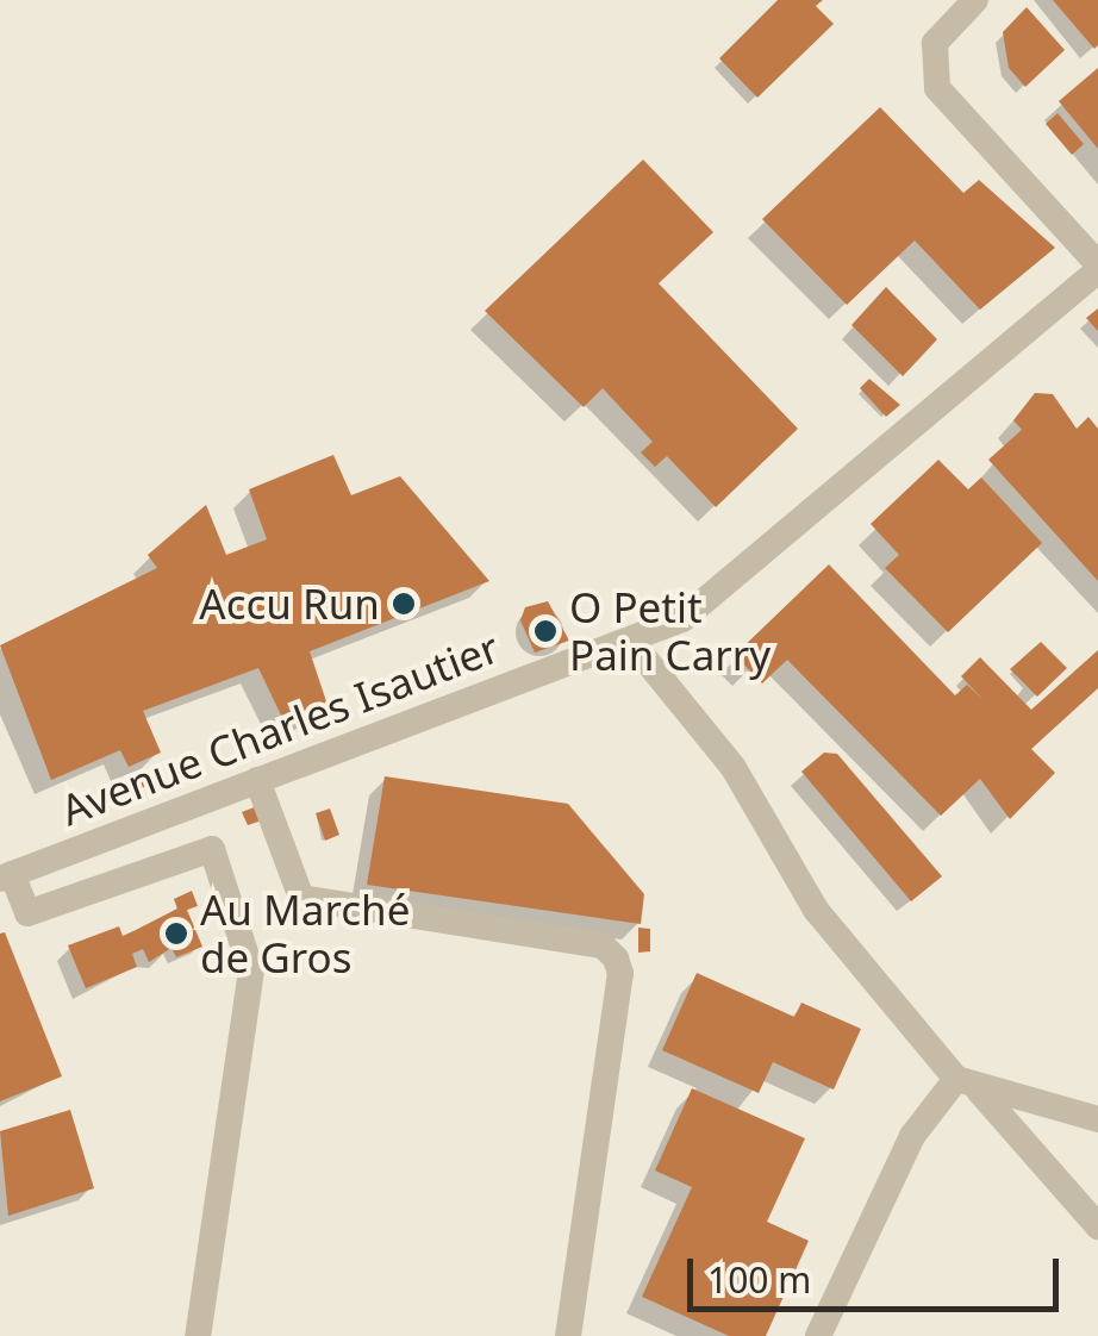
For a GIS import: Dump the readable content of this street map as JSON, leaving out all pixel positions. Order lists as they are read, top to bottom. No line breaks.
{"streets":{"street":["Avenue Charles Isautier"]},"places":["Accu Run","O Petit Pain Carry","Au Marché de Gros"],"scale_bar":"100 m"}
